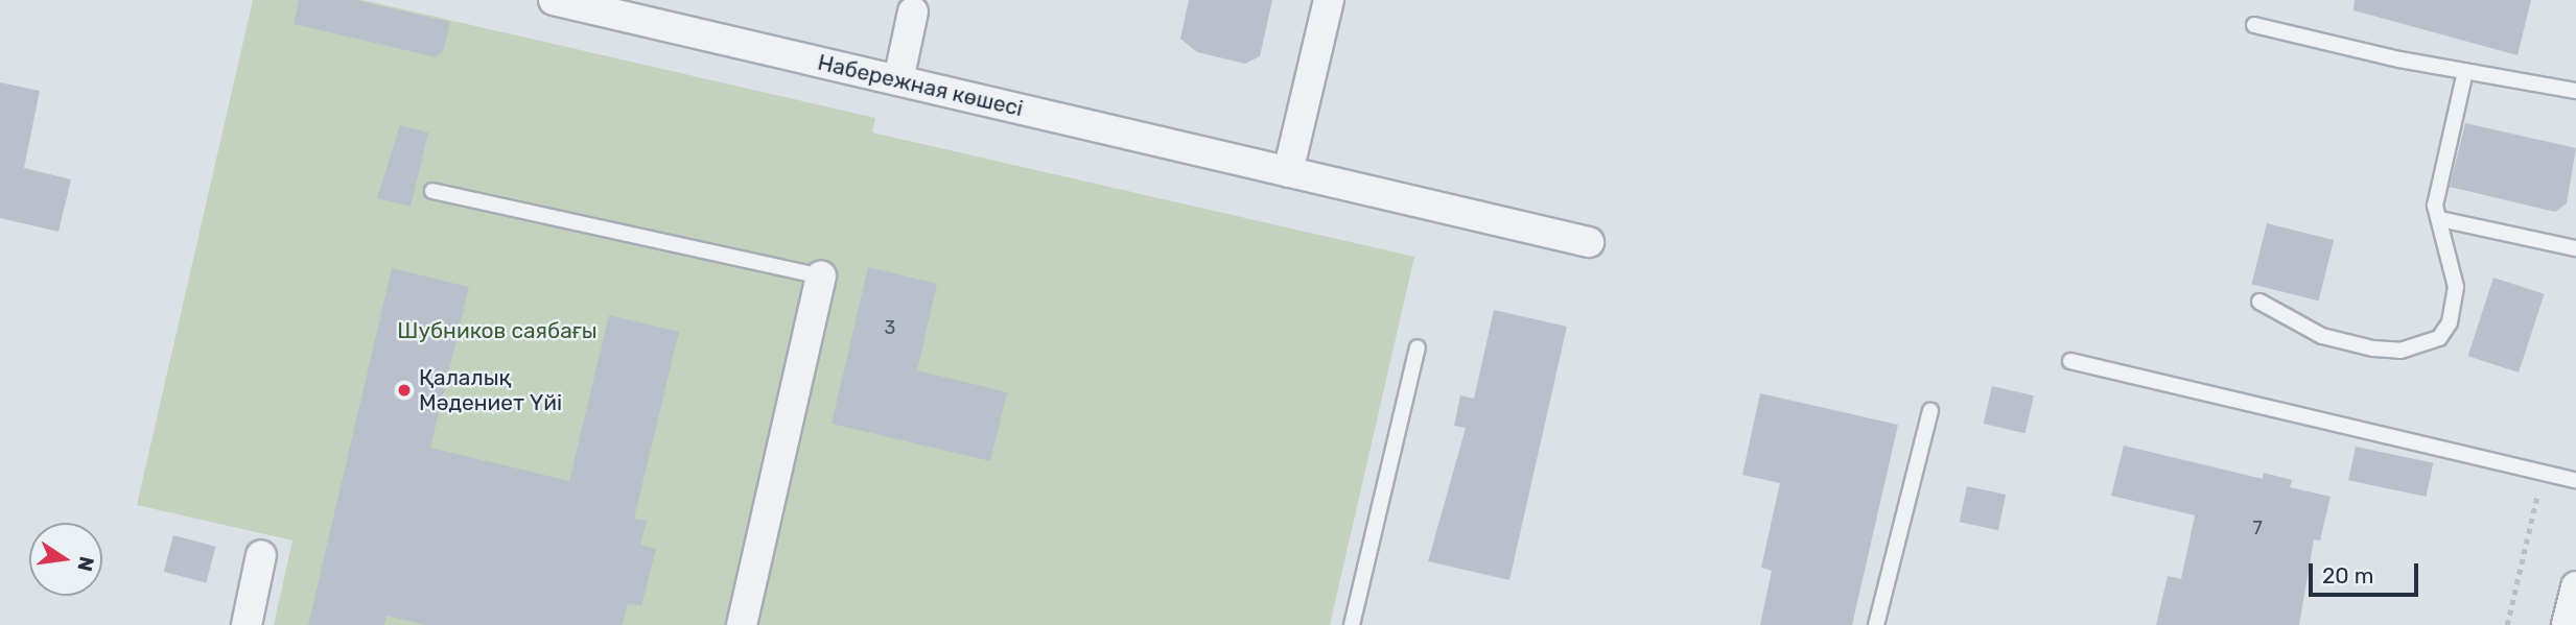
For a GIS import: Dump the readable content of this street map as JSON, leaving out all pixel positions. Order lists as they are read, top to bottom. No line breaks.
{"streets":{"street":["Набережная көшесі"]},"parks":["Шубников саябағы"],"places":["Қалалық Мәдениет Үйі"],"house_numbers":["3","7"],"scale_bar":"20 m","north":"right"}
